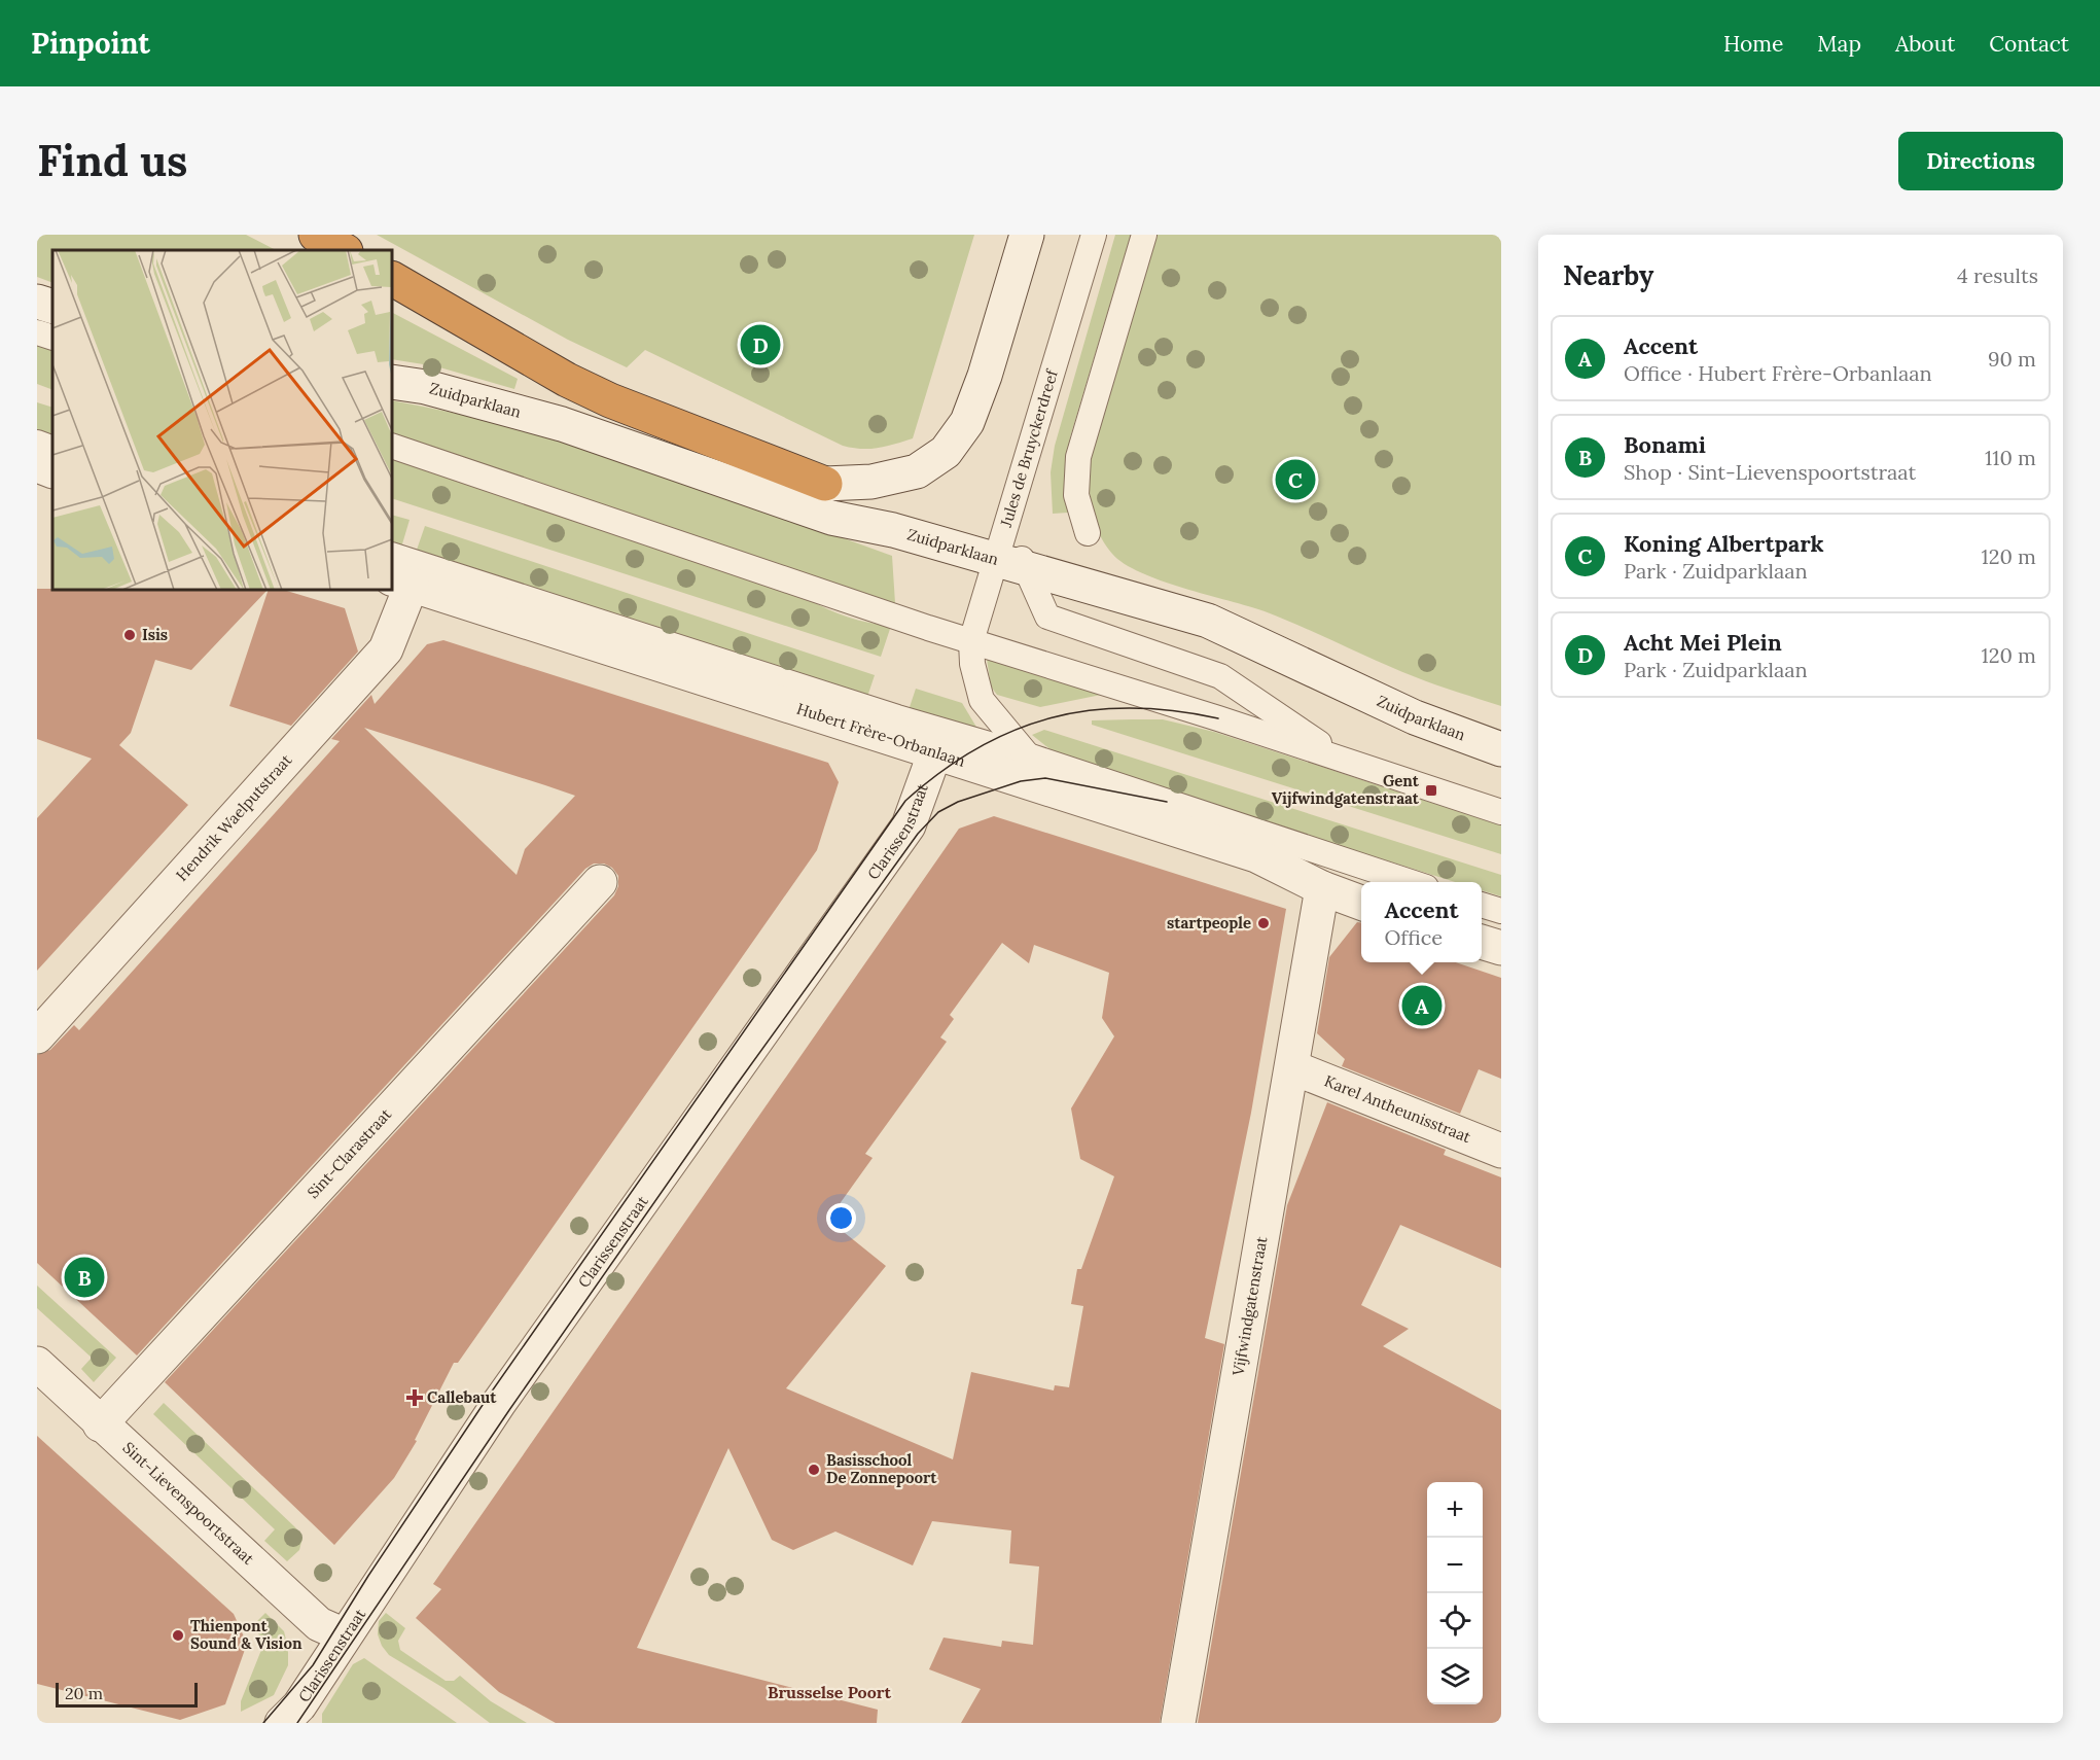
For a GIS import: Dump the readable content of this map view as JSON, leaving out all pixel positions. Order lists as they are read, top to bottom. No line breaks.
{"streets":{"street":["Zuidparklaan","Hubert Frère-Orbanlaan","Hendrik Waelputstraat","Clarissenstraat","Karel Antheunisstraat","Sint-Clarastraat","Vijfwindgatenstraat","Sint-Lievenspoortstraat"],"lane":["Jules de Bruyckerdreef"]},"crossings":[["Zuidparklaan","Jules de Bruyckerdreef"],["Hubert Frère-Orbanlaan","Hendrik Waelputstraat"],["Hubert Frère-Orbanlaan","Clarissenstraat"],["Hubert Frère-Orbanlaan","Vijfwindgatenstraat"],["Clarissenstraat","Sint-Lievenspoortstraat"],["Karel Antheunisstraat","Vijfwindgatenstraat"],["Sint-Clarastraat","Sint-Lievenspoortstraat"]],"districts":["Brusselse Poort"],"places":{"other":["Isis","startpeople","Basisschool De Zonnepoort","Thienpont Sound & Vision"],"transit":["Gent Vijfwindgatenstraat"],"health":["Callebaut"]},"scale_bar":"20 m","page":{"header":"Pinpoint","nav":["Home","Map","About","Contact"],"buttons":"Directions","title":"Find us","heading":["Nearby","4 results"],"list":[{"mark":"A","name":"Accent","note":"Office · Hubert Frère-Orbanlaan","value":"90 m"},{"mark":"B","name":"Bonami","note":"Shop · Sint-Lievenspoortstraat","value":"110 m"},{"mark":"C","name":"Koning Albertpark","note":"Park · Zuidparklaan","value":"120 m"},{"mark":"D","name":"Acht Mei Plein","note":"Park · Zuidparklaan","value":"120 m"}],"pins":["D","C","A","B"],"popup":["Accent","Office"],"map_buttons":["+","−"],"scale":"20 m"}}
